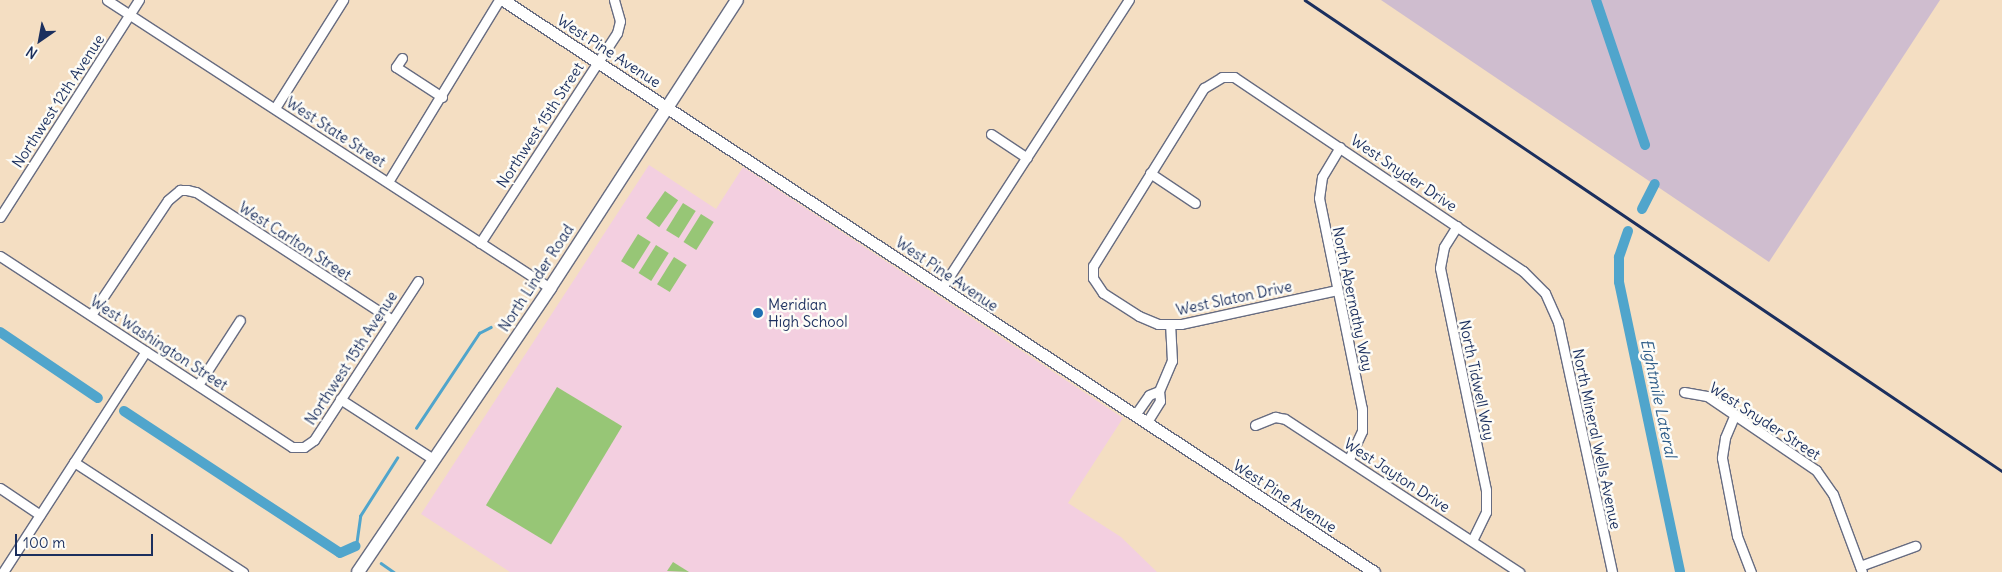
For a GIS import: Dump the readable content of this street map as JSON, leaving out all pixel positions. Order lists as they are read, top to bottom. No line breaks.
{"streets":{"main road":["North Linder Road"],"street":["West Pine Avenue","Northwest 12th Avenue","Northwest 15th Street","West State Street","West Snyder Drive","West Carlton Street","West Slaton Drive","North Abernathy Way","West Washington Street","Northwest 15th Avenue","North Tidwell Way","West Snyder Street","North Mineral Wells Avenue","West Jayton Drive"]},"crossings":[["West Pine Avenue","Northwest 15th Street"],["West Pine Avenue","North Linder Road"],["Northwest 12th Avenue","West State Street"],["Northwest 15th Street","West State Street"],["West State Street","North Linder Road"],["West Snyder Drive","West Slaton Drive"],["West Snyder Drive","North Abernathy Way"],["West Snyder Drive","North Tidwell Way"],["West Snyder Drive","North Mineral Wells Avenue"],["West Carlton Street","West Washington Street"],["West Carlton Street","Northwest 15th Avenue"],["West Slaton Drive","North Abernathy Way"],["North Abernathy Way","West Jayton Drive"],["West Washington Street","Northwest 15th Avenue"],["North Tidwell Way","West Jayton Drive"]],"water":["Eightmile Lateral"],"places":["Meridian High School"],"scale_bar":"100 m","north":"bottom left"}
